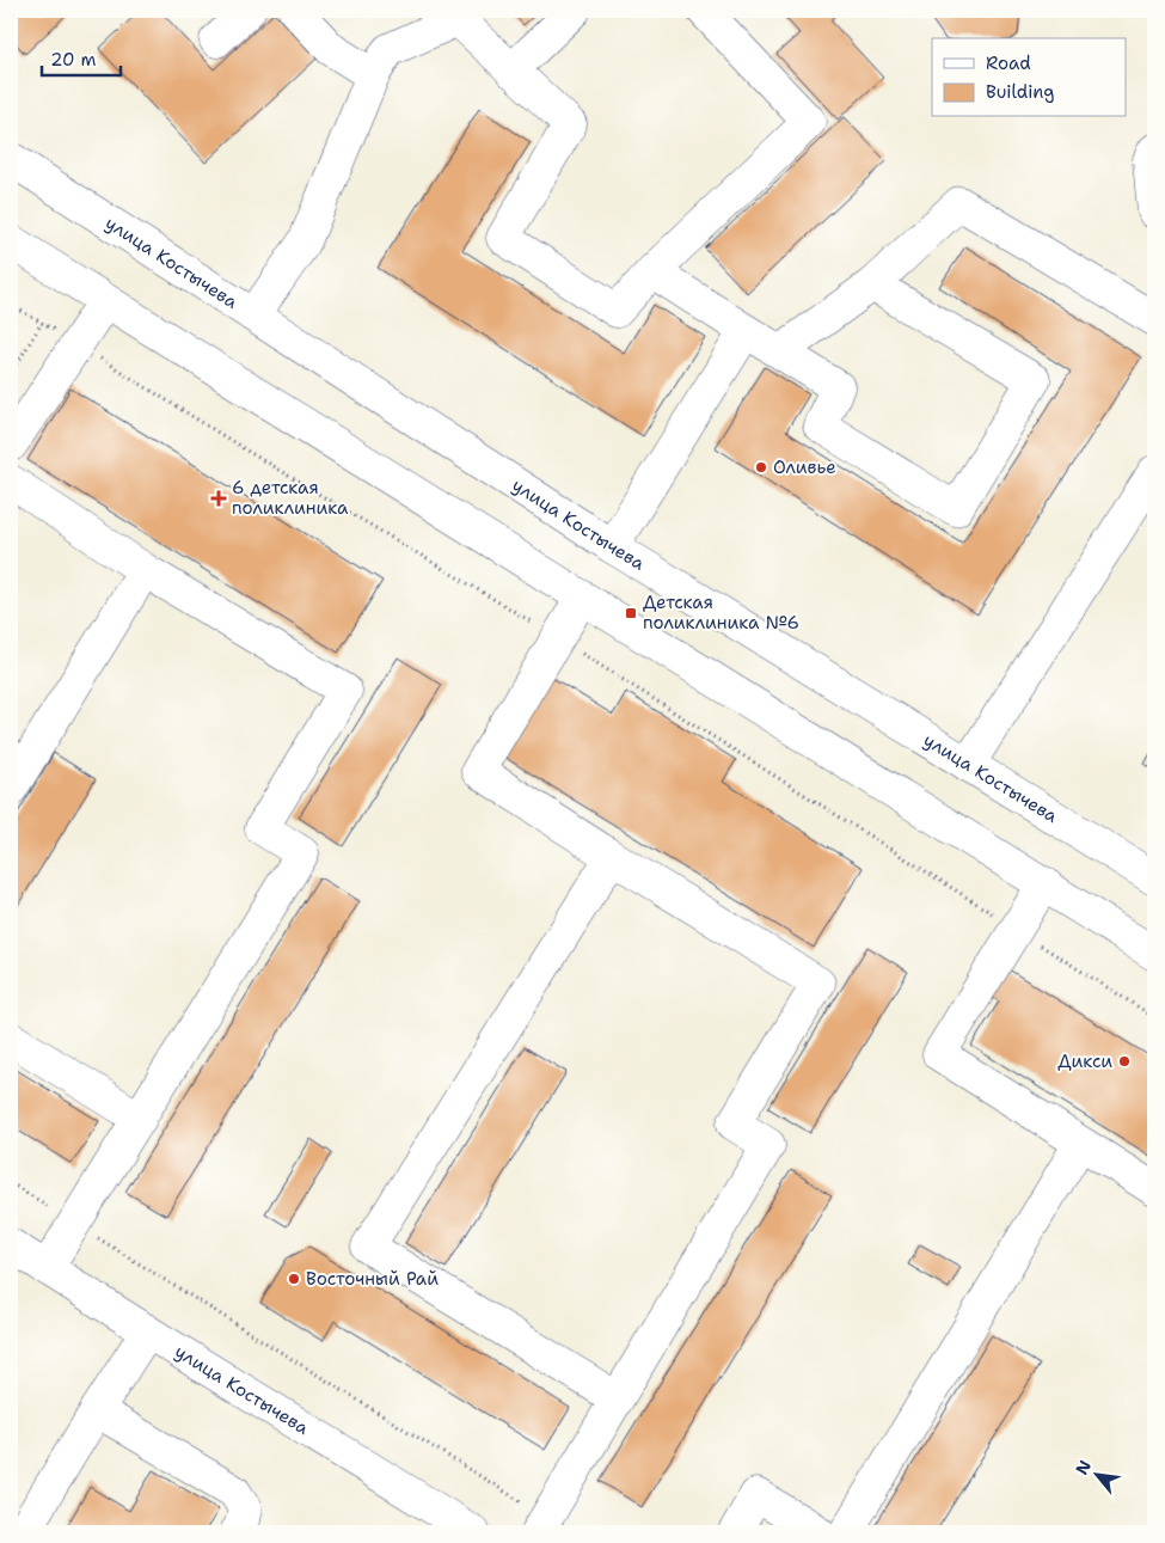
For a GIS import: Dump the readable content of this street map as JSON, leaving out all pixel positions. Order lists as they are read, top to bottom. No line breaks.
{"streets":{"street":["улица Костычева"]},"places":{"other":["Оливье","Дикси","Восточный Рай"],"health":["6 детская поликлиника"],"transit":["Детская поликлиника №6"]},"legend":["Road","Building"],"scale_bar":"20 m","north":"top left"}
